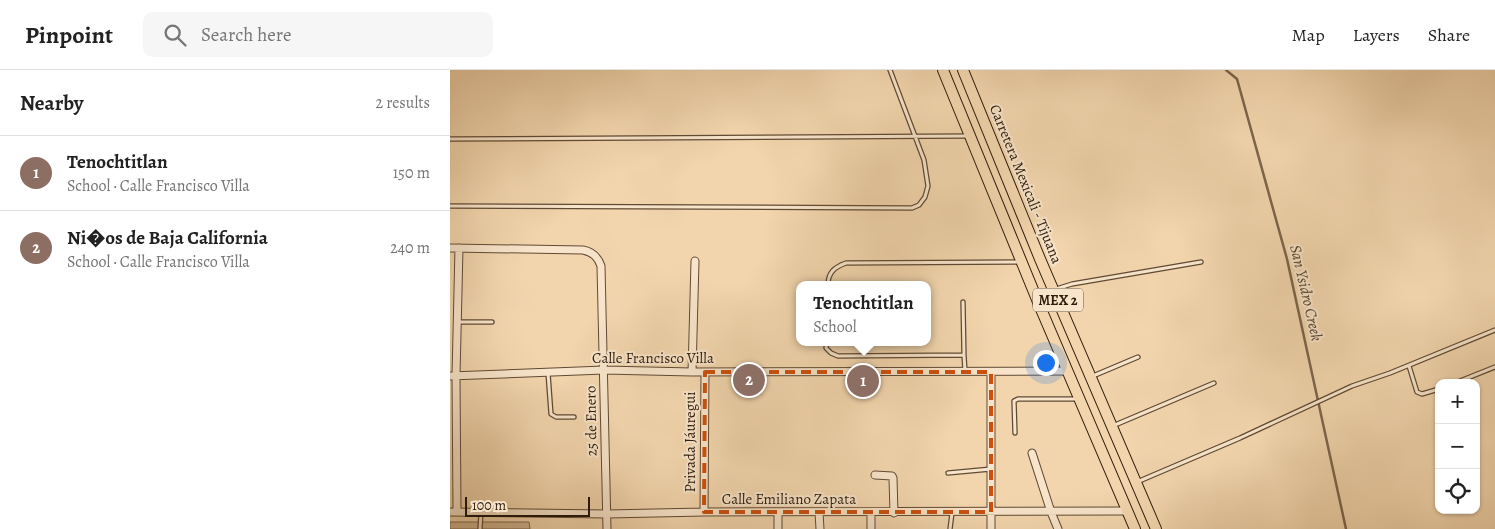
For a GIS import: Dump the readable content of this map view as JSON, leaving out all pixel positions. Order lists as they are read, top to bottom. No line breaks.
{"streets":{"main road":["Carretera Mexicali - Tijuana","MEX 2"],"street":["Calle Francisco Villa","25 de Enero","Privada Jáuregui","Calle Emiliano Zapata"]},"crossings":[["MEX 2","Calle Francisco Villa"],["MEX 2","Calle Emiliano Zapata"],["Calle Francisco Villa","25 de Enero"],["Calle Francisco Villa","Privada Jáuregui"],["25 de Enero","Calle Emiliano Zapata"],["Privada Jáuregui","Calle Emiliano Zapata"]],"water":["San Ysidro Creek"],"scale_bar":"100 m","page":{"header":"Pinpoint","search":"Search here","nav":["Map","Layers","Share"],"heading":["Nearby","2 results"],"list":[{"mark":"1","name":"Tenochtitlan","note":"School · Calle Francisco Villa","value":"150 m"},{"mark":"2","name":"Ni�os de Baja California","note":"School · Calle Francisco Villa","value":"240 m"}],"popup":["Tenochtitlan","School"],"pins":["2","1"],"map_buttons":["+","−"],"scale":"100 m"}}
